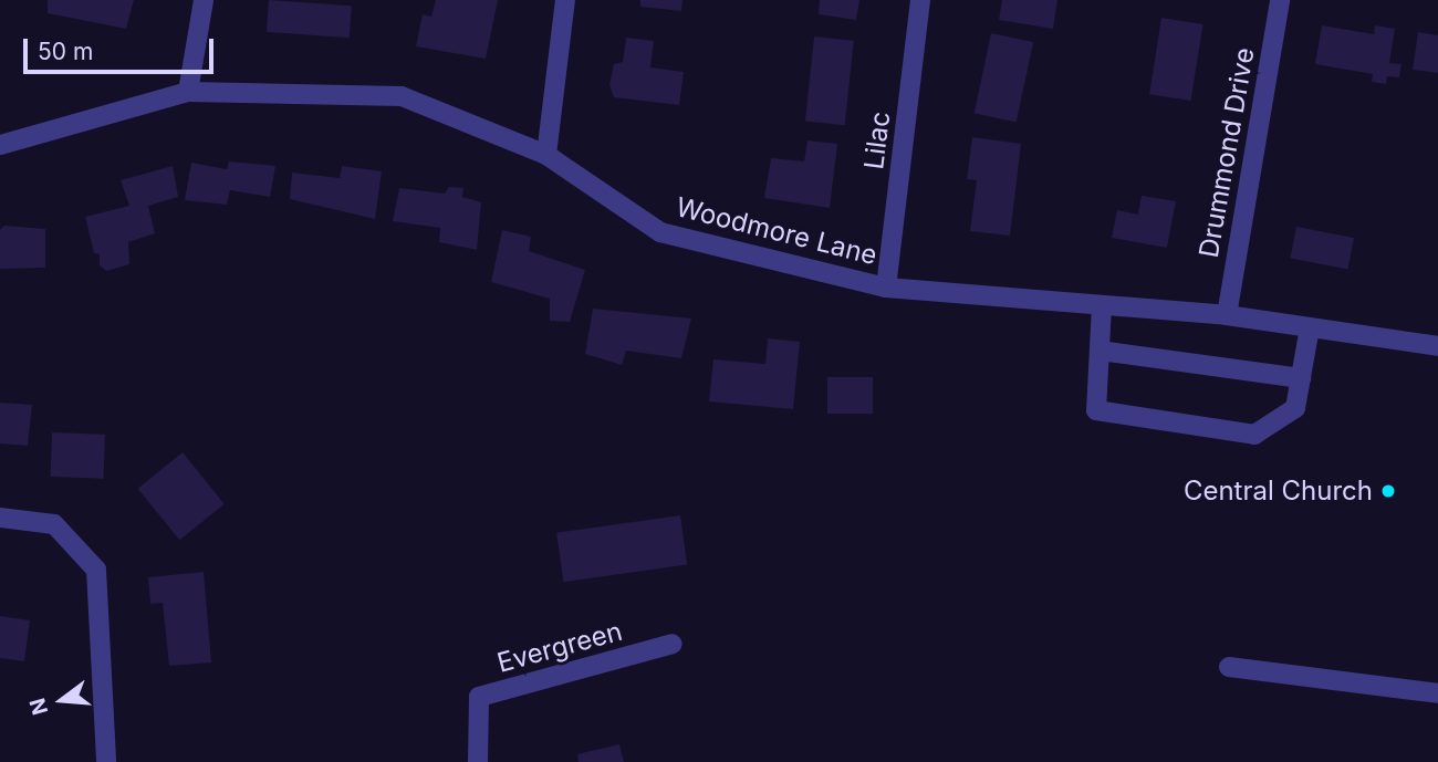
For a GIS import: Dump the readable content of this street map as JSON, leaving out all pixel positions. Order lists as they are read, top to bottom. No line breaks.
{"streets":{"street":["Lilac","Drummond Drive","Woodmore Lane","Evergreen"]},"crossings":[["Lilac","Woodmore Lane"],["Drummond Drive","Woodmore Lane"]],"places":["Central Church"],"scale_bar":"50 m","north":"left"}
